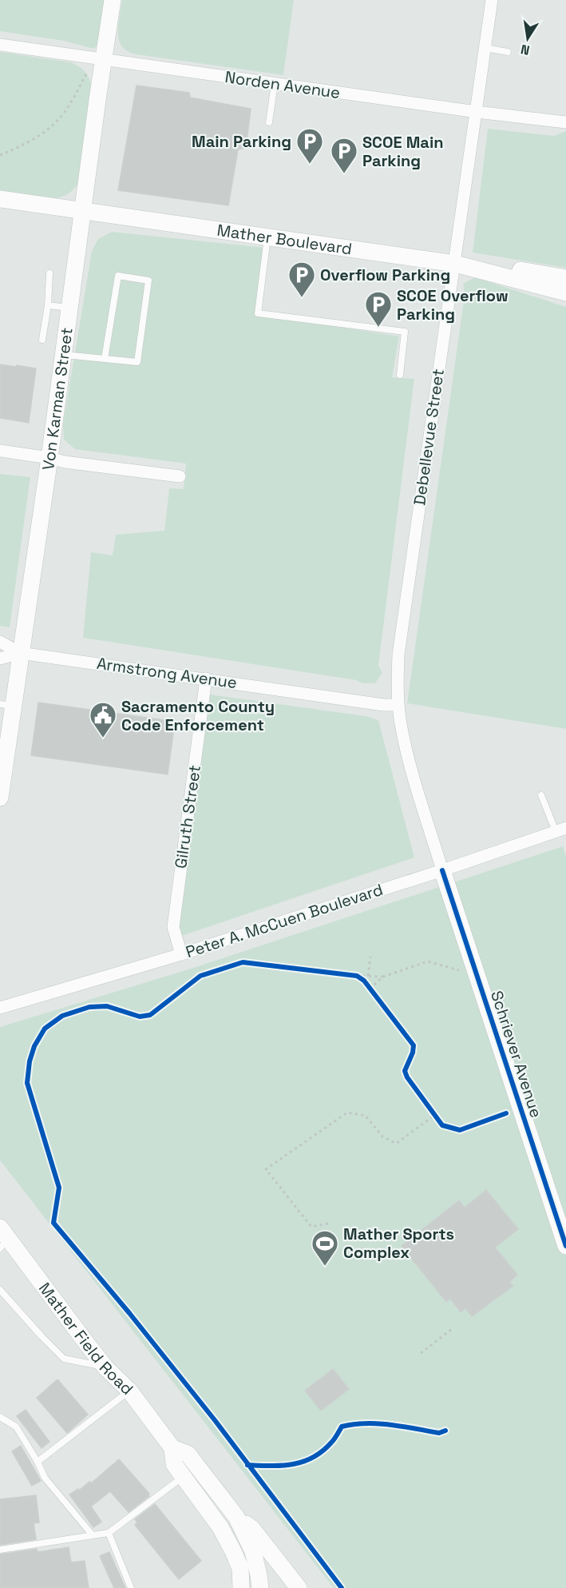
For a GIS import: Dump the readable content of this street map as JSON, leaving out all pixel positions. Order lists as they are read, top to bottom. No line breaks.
{"streets":{"street":["Norden Avenue","Mather Boulevard","Von Karman Street","Debellevue Street","Armstrong Avenue","Gilruth Street","Peter A. McCuen Boulevard","Schriever Avenue","Mather Field Road"]},"crossings":[["Norden Avenue","Von Karman Street"],["Norden Avenue","Debellevue Street"],["Mather Boulevard","Von Karman Street"],["Mather Boulevard","Debellevue Street"],["Von Karman Street","Armstrong Avenue"],["Debellevue Street","Armstrong Avenue"],["Debellevue Street","Peter A. McCuen Boulevard"],["Debellevue Street","Schriever Avenue"],["Armstrong Avenue","Gilruth Street"],["Gilruth Street","Peter A. McCuen Boulevard"],["Peter A. McCuen Boulevard","Schriever Avenue"]],"places":{"parking":["Main Parking","SCOE Main Parking","Overflow Parking","SCOE Overflow Parking"],"public building":["Sacramento County Code Enforcement"],"sports":["Mather Sports Complex"]},"north":"bottom"}
